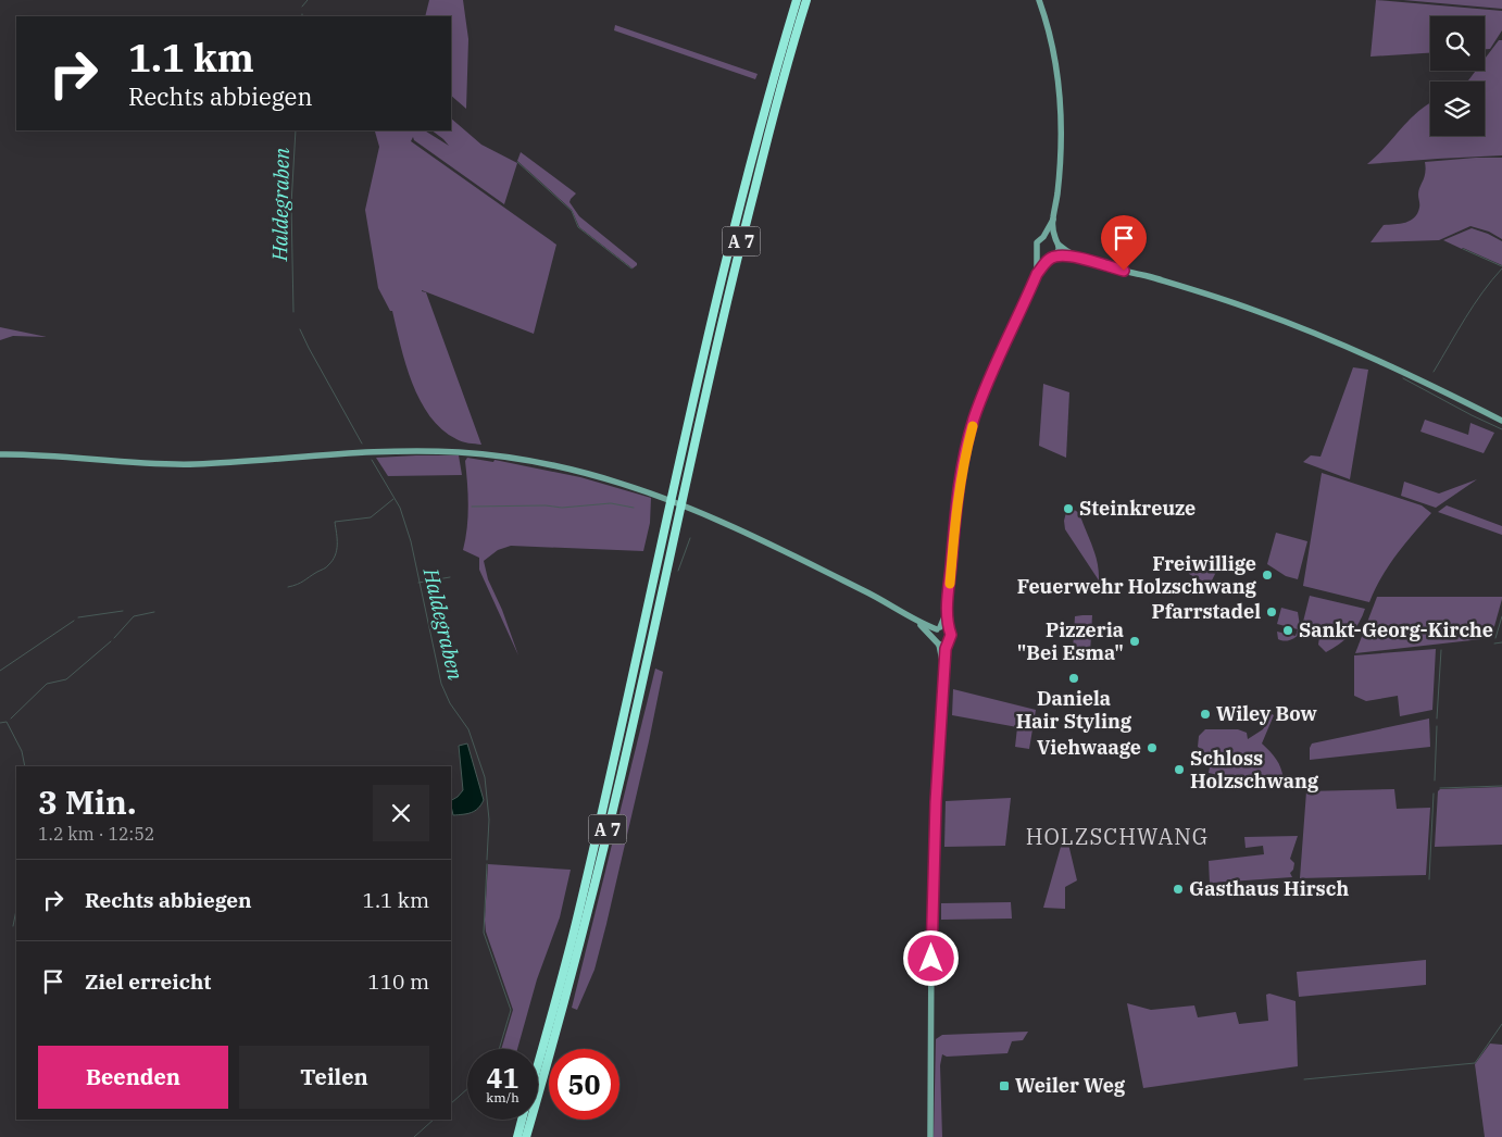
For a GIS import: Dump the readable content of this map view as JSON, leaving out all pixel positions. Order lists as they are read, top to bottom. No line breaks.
{"streets":{"highway":["A 7"]},"districts":["HOLZSCHWANG"],"water":["Haldegraben"],"places":{"other":["Steinkreuze","Freiwillige Feuerwehr Holzschwang","Pfarrstadel","Sankt-Georg-Kirche","Pizzeria \"Bei Esma\"","Daniela Hair Styling","Wiley Bow","Viehwaage","Schloss Holzschwang","Gasthaus Hirsch"],"transit":["Weiler Weg"]},"page":{"turn":["1.1 km","Rechts abbiegen"],"heading":["3 Min.","1.2 km · 12:52"],"list":[{"name":"Rechts abbiegen","value":"1.1 km"},{"name":"Ziel erreicht","value":"110 m"}],"buttons":["Beenden","Teilen"],"speed":"41 km/h","limit":"50"}}
